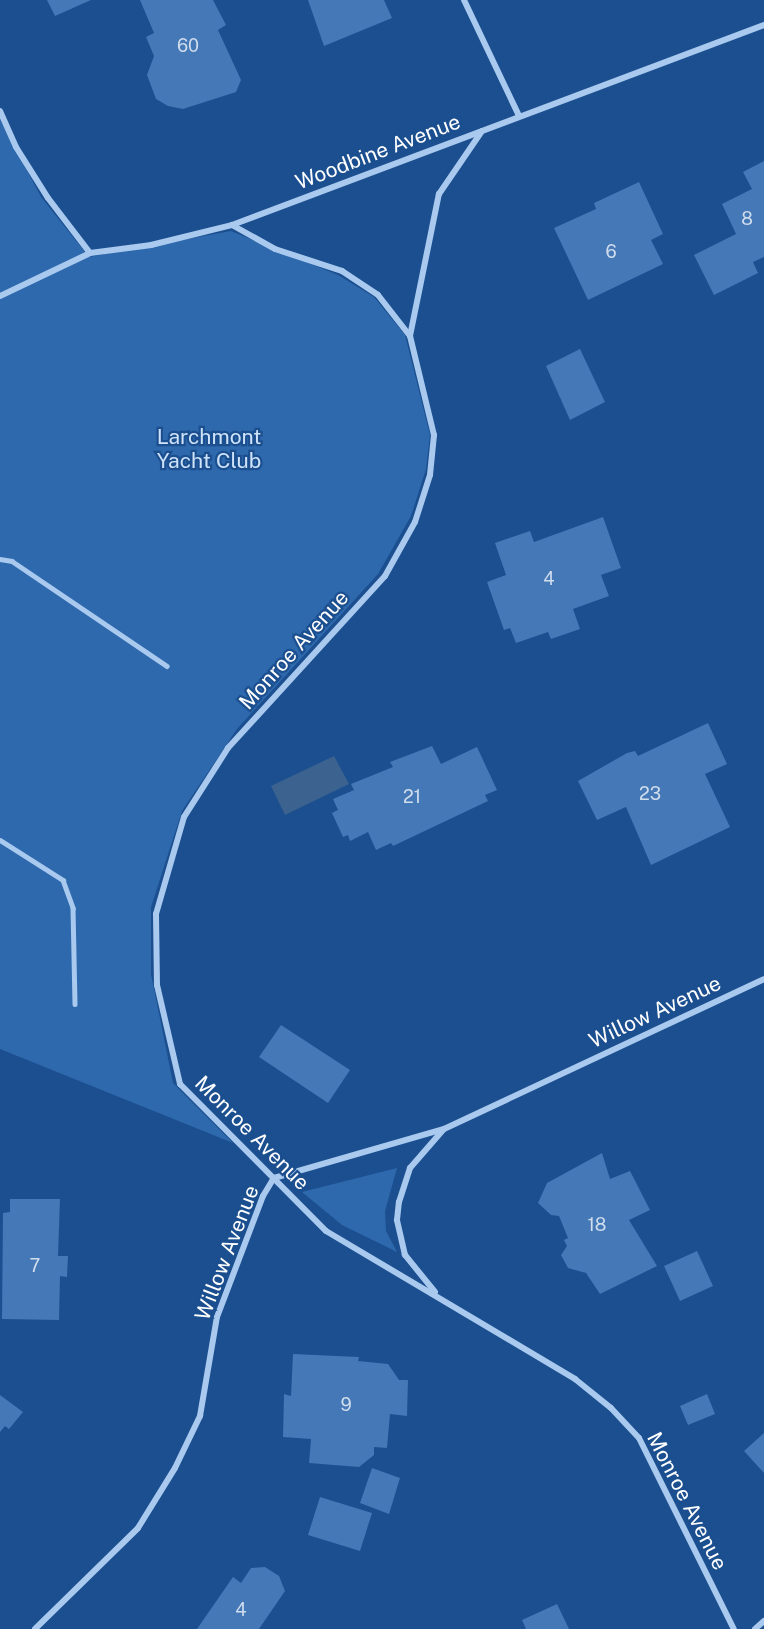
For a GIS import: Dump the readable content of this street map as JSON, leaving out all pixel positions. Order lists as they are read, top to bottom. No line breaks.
{"streets":{"street":["Woodbine Avenue","Monroe Avenue","Willow Avenue"]},"crossings":[["Woodbine Avenue","Monroe Avenue"],["Monroe Avenue","Willow Avenue"]],"parks":["Larchmont Yacht Club"],"house_numbers":["60","8","6","4","23","21","18","7","9","4"]}
